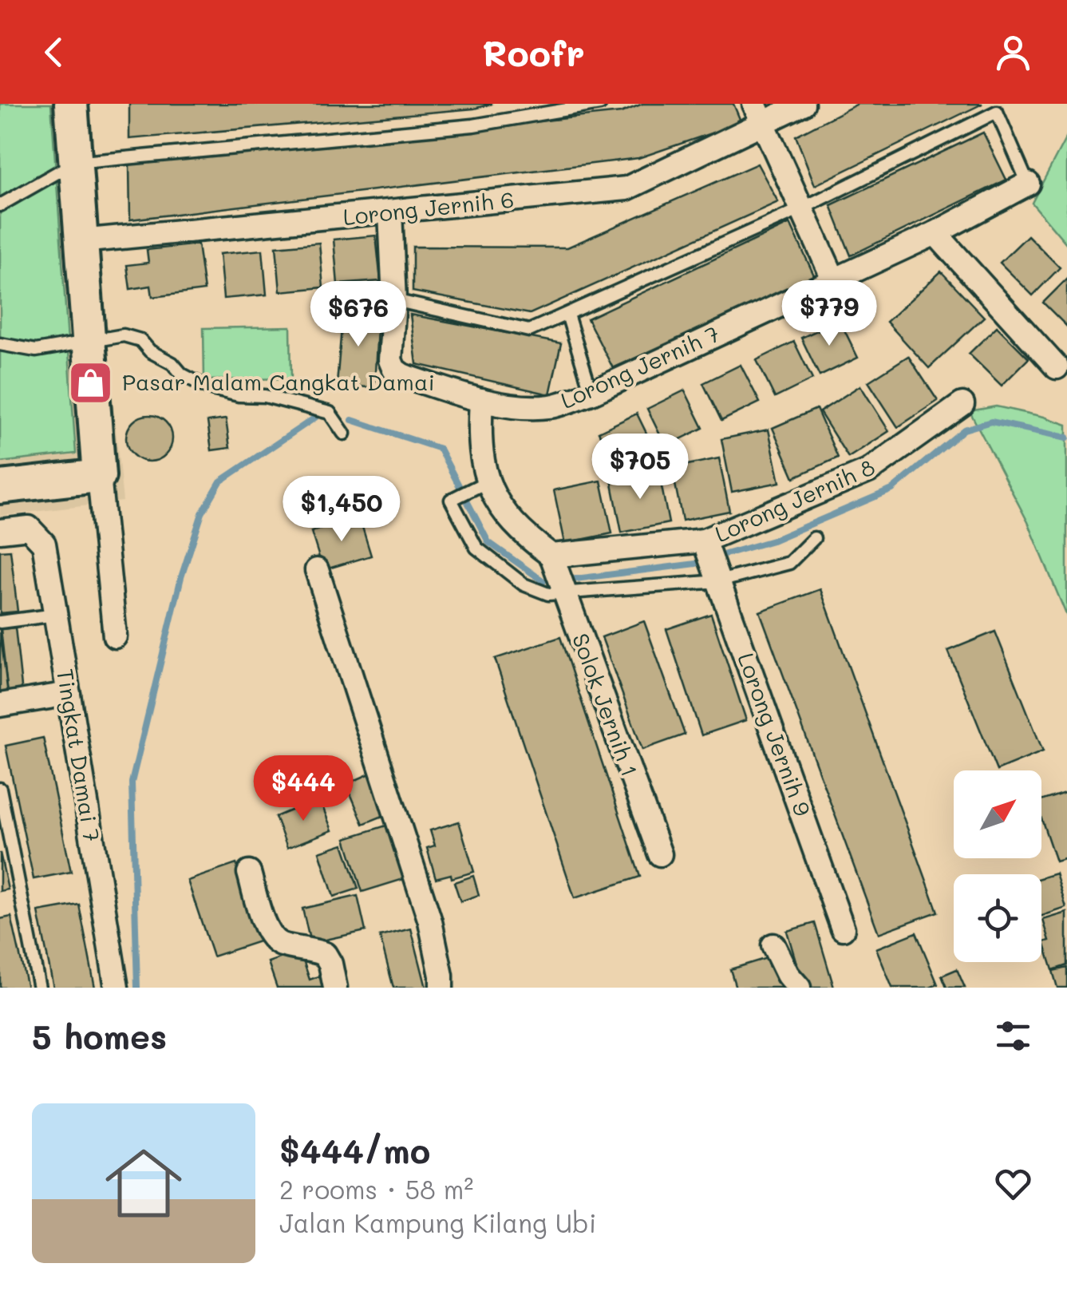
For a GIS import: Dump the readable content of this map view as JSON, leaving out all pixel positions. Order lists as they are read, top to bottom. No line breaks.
{"streets":{"street":["Lorong Jernih 6","Lorong Jernih 7","Lorong Jernih 8","Solok Jernih 1","Lorong Jernih 9","Tingkat Damai 7"]},"crossings":[["Lorong Jernih 8","Solok Jernih 1"],["Lorong Jernih 8","Lorong Jernih 9"]],"places":{"shop":["Pasar Malam Cangkat Damai"]},"north":"top right","page":{"header":"Roofr","price":["$779","$676","$705","$1,450","$444"],"heading":"5 homes","list":[{"name":"$444/mo","note":"2 rooms · 58 m² · Jalan Kampung Kilang Ubi"}]}}
